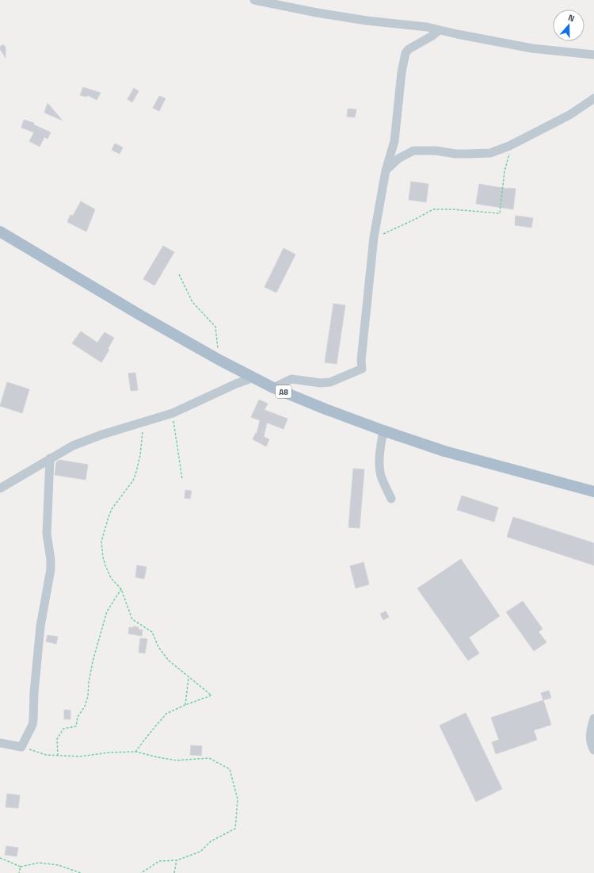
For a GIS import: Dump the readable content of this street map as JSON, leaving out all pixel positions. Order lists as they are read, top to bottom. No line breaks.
{"streets":{"main road":["A8"]},"north":"top"}
